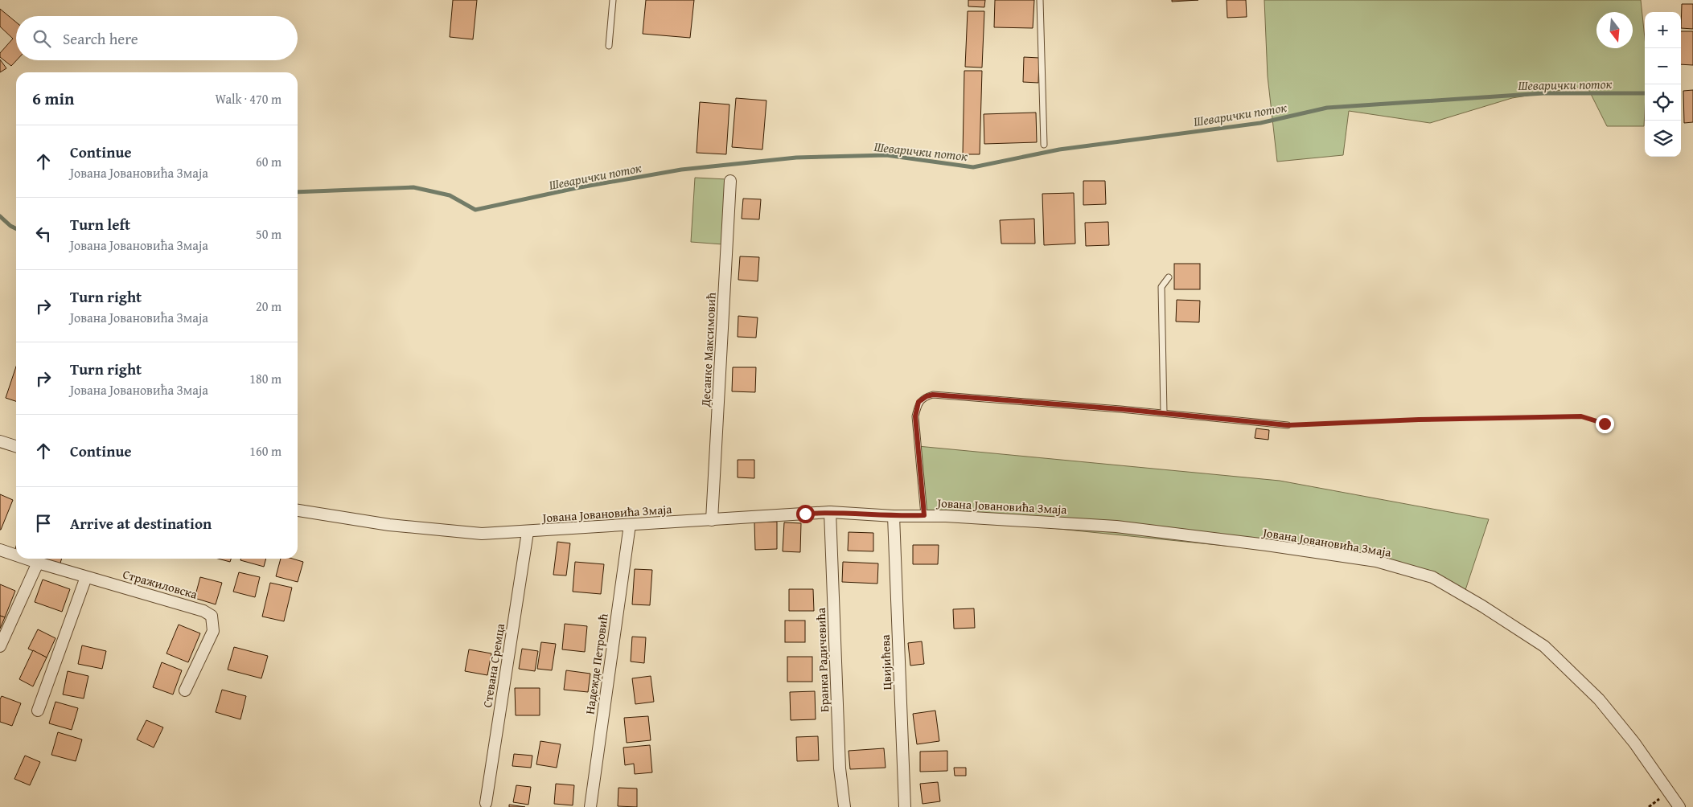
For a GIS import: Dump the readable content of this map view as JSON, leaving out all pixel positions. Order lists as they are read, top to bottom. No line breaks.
{"streets":{"street":["Десанке Максимовић","Јована Јовановића Змаја","Стражиловска","Бранка Радичевића","Цвијићева","Надежде Петровић","Стевана Сремца"]},"crossings":[["Десанке Максимовић","Јована Јовановића Змаја"],["Јована Јовановића Змаја","Бранка Радичевића"],["Јована Јовановића Змаја","Цвијићева"],["Јована Јовановића Змаја","Надежде Петровић"],["Јована Јовановића Змаја","Стевана Сремца"]],"water":["Шеварички поток"],"north":"bottom","page":{"map_buttons":["+","−"],"search":"Search here","heading":["6 min","Walk · 470 m"],"list":[["Continue","Јована Јовановића Змаја","60 m"],["Turn left","Јована Јовановића Змаја","50 m"],["Turn right","Јована Јовановића Змаја","20 m"],["Turn right","Јована Јовановића Змаја","180 m"],["Continue","160 m"],"Arrive at destination"]}}
